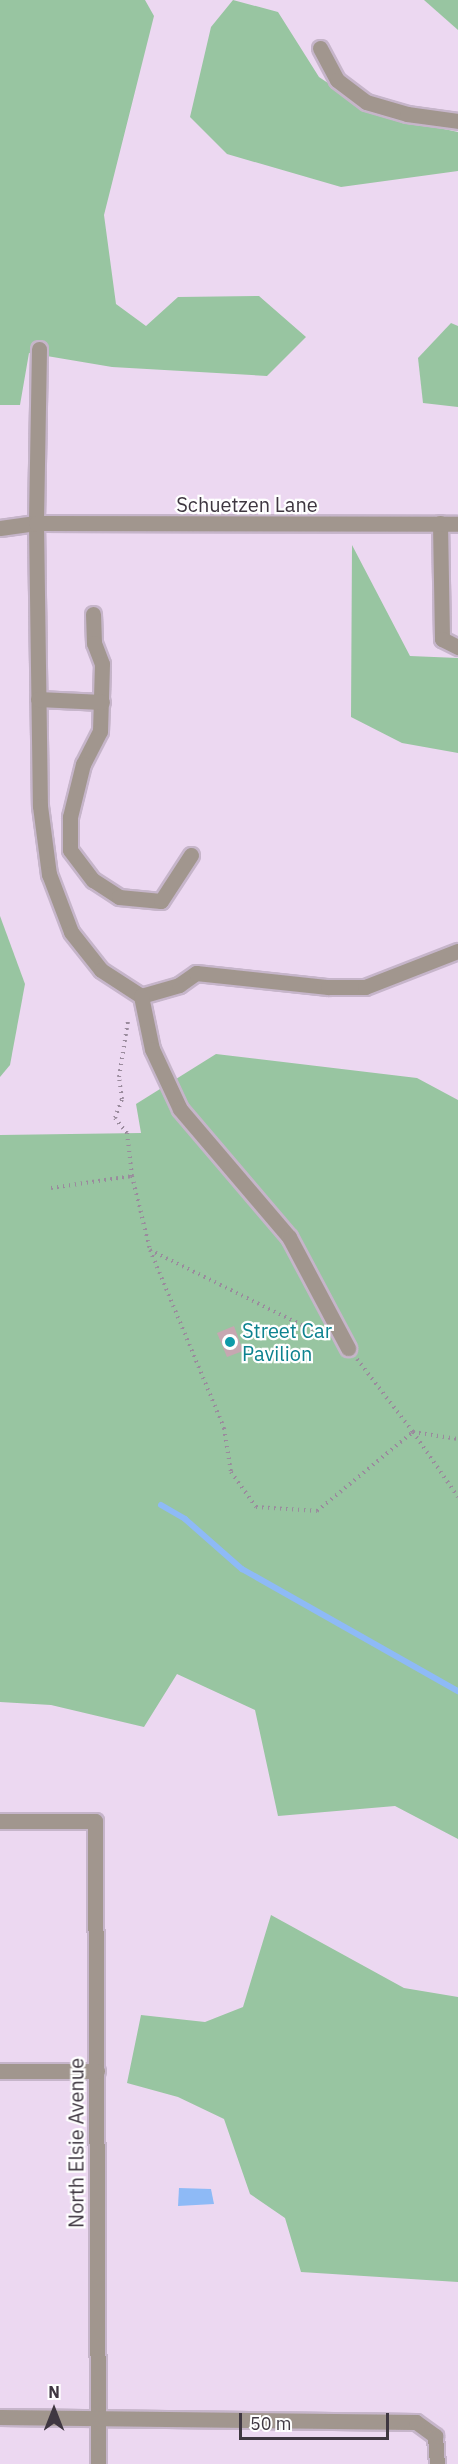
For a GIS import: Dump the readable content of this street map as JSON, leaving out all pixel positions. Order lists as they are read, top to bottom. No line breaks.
{"streets":{"street":["Schuetzen Lane","North Elsie Avenue"]},"places":["Street Car Pavilion"],"scale_bar":"50 m","north":"top"}
